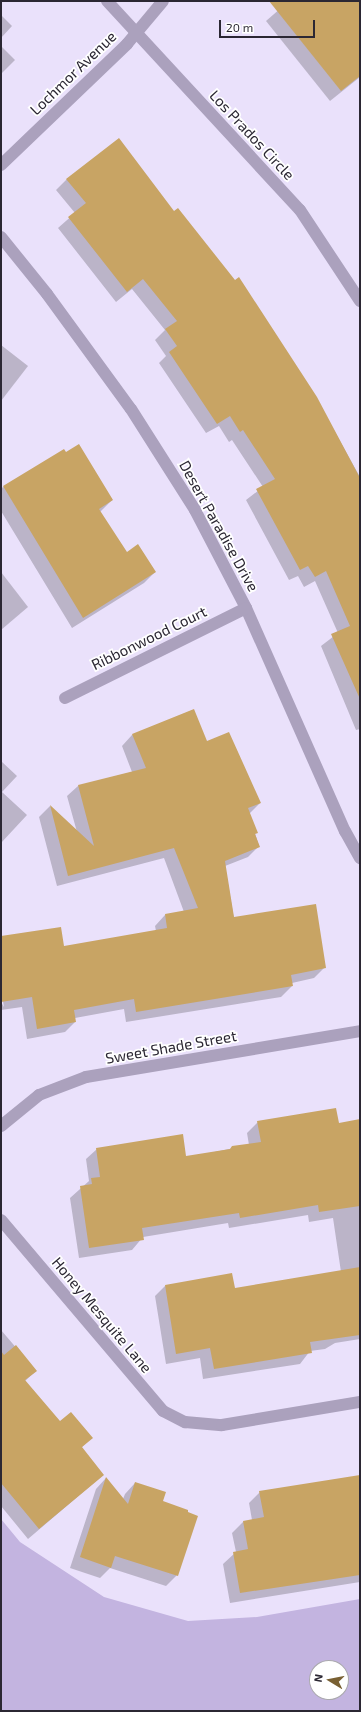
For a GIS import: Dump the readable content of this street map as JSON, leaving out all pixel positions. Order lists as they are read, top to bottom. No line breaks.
{"streets":{"street":["Lochmor Avenue","Los Prados Circle","Desert Paradise Drive","Ribbonwood Court","Sweet Shade Street","Honey Mesquite Lane"]},"crossings":[["Lochmor Avenue","Los Prados Circle"],["Desert Paradise Drive","Ribbonwood Court"]],"scale_bar":"20 m","north":"left"}
